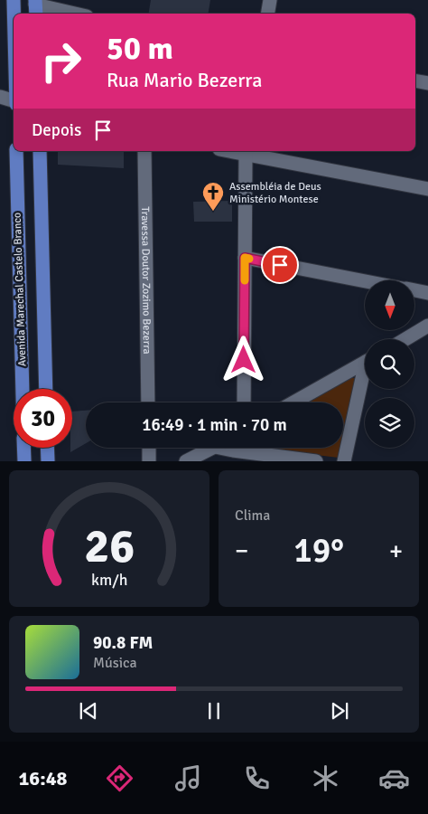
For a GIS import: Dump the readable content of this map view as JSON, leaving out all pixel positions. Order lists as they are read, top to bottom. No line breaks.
{"streets":{"main road":["Avenida Marechal Castelo Branco"],"street":["Travessa Doutor Zozimo Bezerra"]},"places":{"church":["Assembléia de Deus Ministério Montese"]},"north":"bottom","page":{"turn":["50 m","Rua Mario Bezerra"],"then":"Depois","limit":"30","trip":"16:49 · 1 min · 70 m","tile":"Clima","heat":["−","19°","+"],"song":["90.8 FM","Música"],"tabs":"16:48","gauge":["26","km/h"]}}
